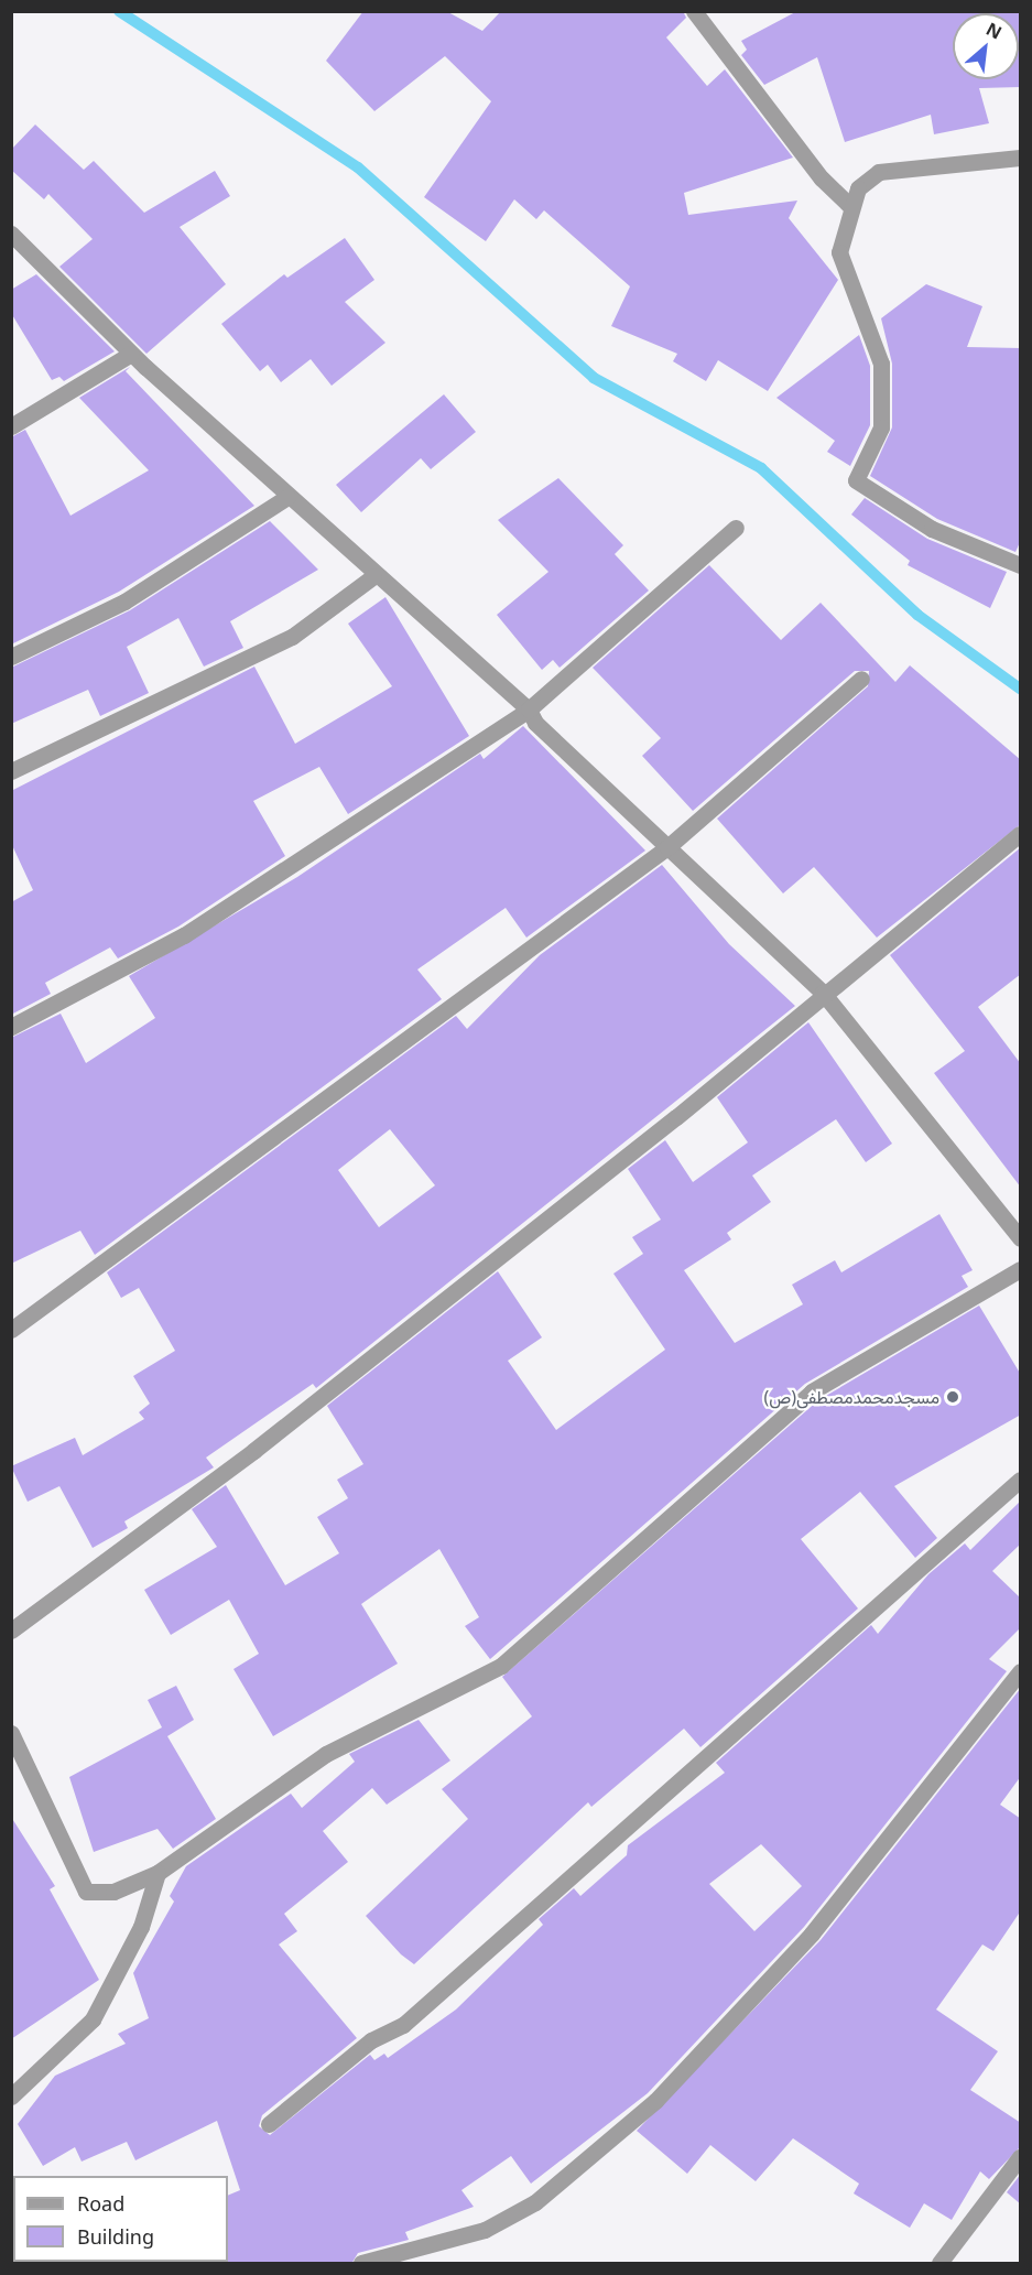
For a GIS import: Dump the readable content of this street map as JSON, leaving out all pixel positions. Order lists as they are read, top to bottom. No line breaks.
{"places":["مسجدمحمدمصطفی(ص)"],"legend":["Road","Building"],"north":"top right"}
